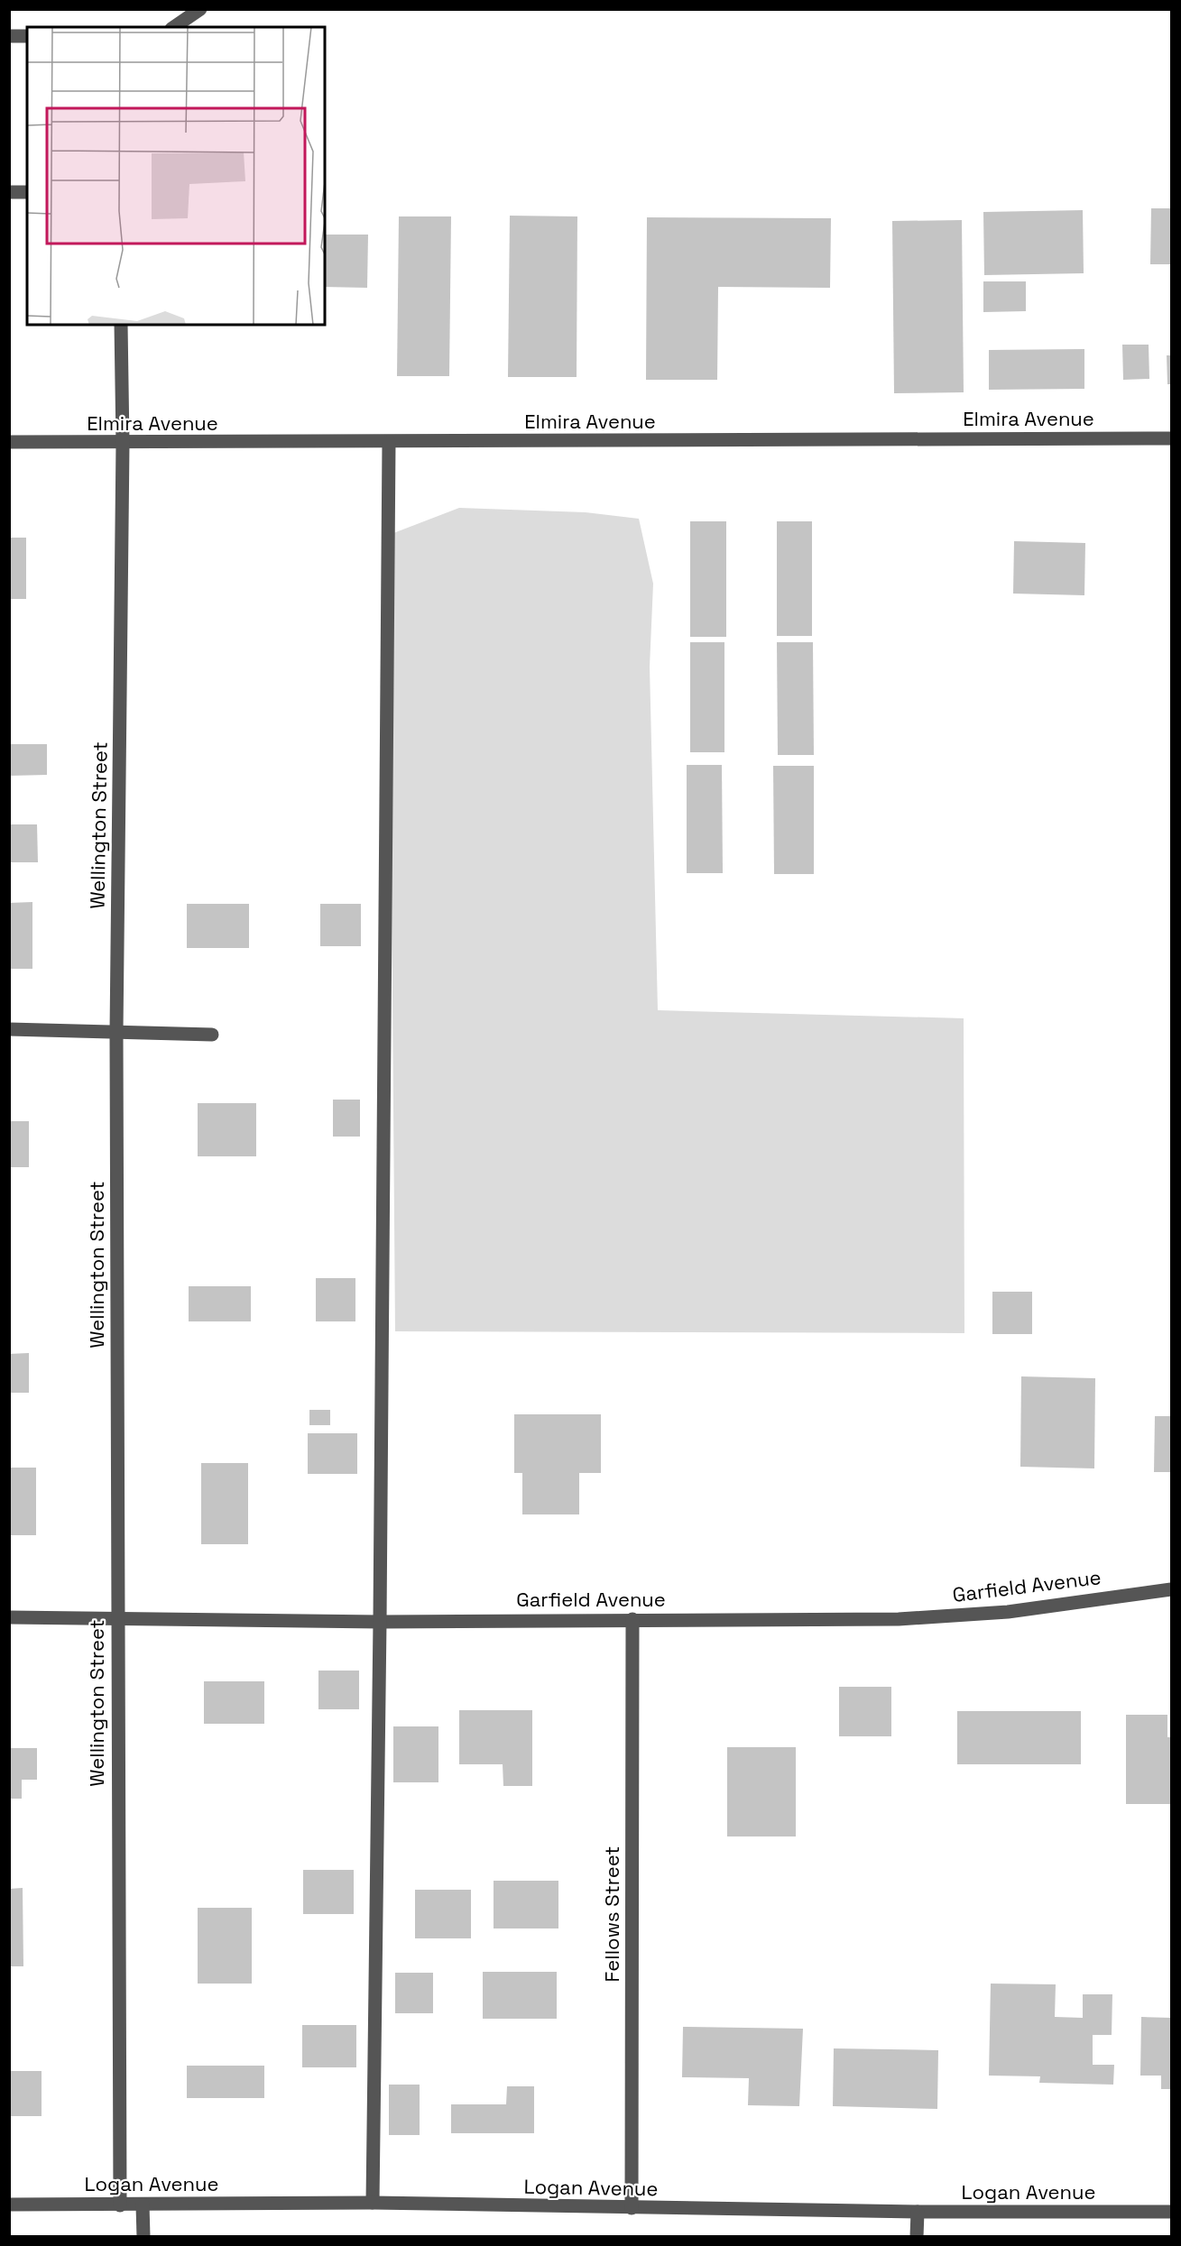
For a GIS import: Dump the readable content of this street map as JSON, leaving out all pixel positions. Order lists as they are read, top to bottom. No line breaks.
{"streets":{"street":["Elmira Avenue","Wellington Street","Garfield Avenue","Fellows Street","Logan Avenue"]},"crossings":[["Elmira Avenue","Wellington Street"],["Wellington Street","Garfield Avenue"],["Wellington Street","Logan Avenue"],["Garfield Avenue","Fellows Street"],["Fellows Street","Logan Avenue"]]}
